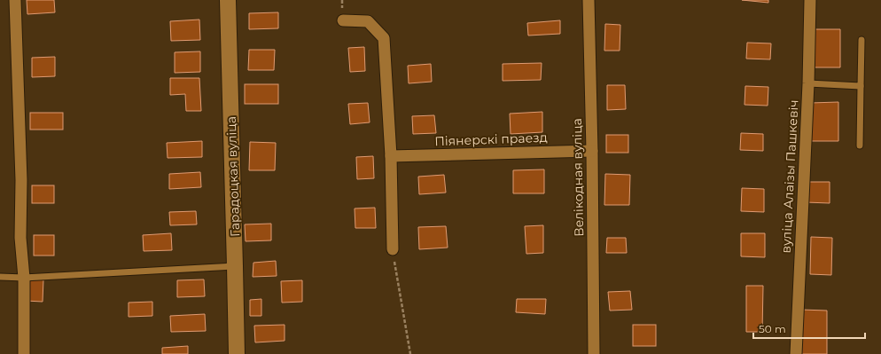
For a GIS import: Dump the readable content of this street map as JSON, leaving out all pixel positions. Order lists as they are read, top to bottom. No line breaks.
{"streets":{"street":["Піянерскі праезд","Гарадоцкая вуліца","вуліца Алаізы Пашкевіч","Велікодная вуліца"]},"crossings":[["Піянерскі праезд","Велікодная вуліца"]],"scale_bar":"50 m"}
